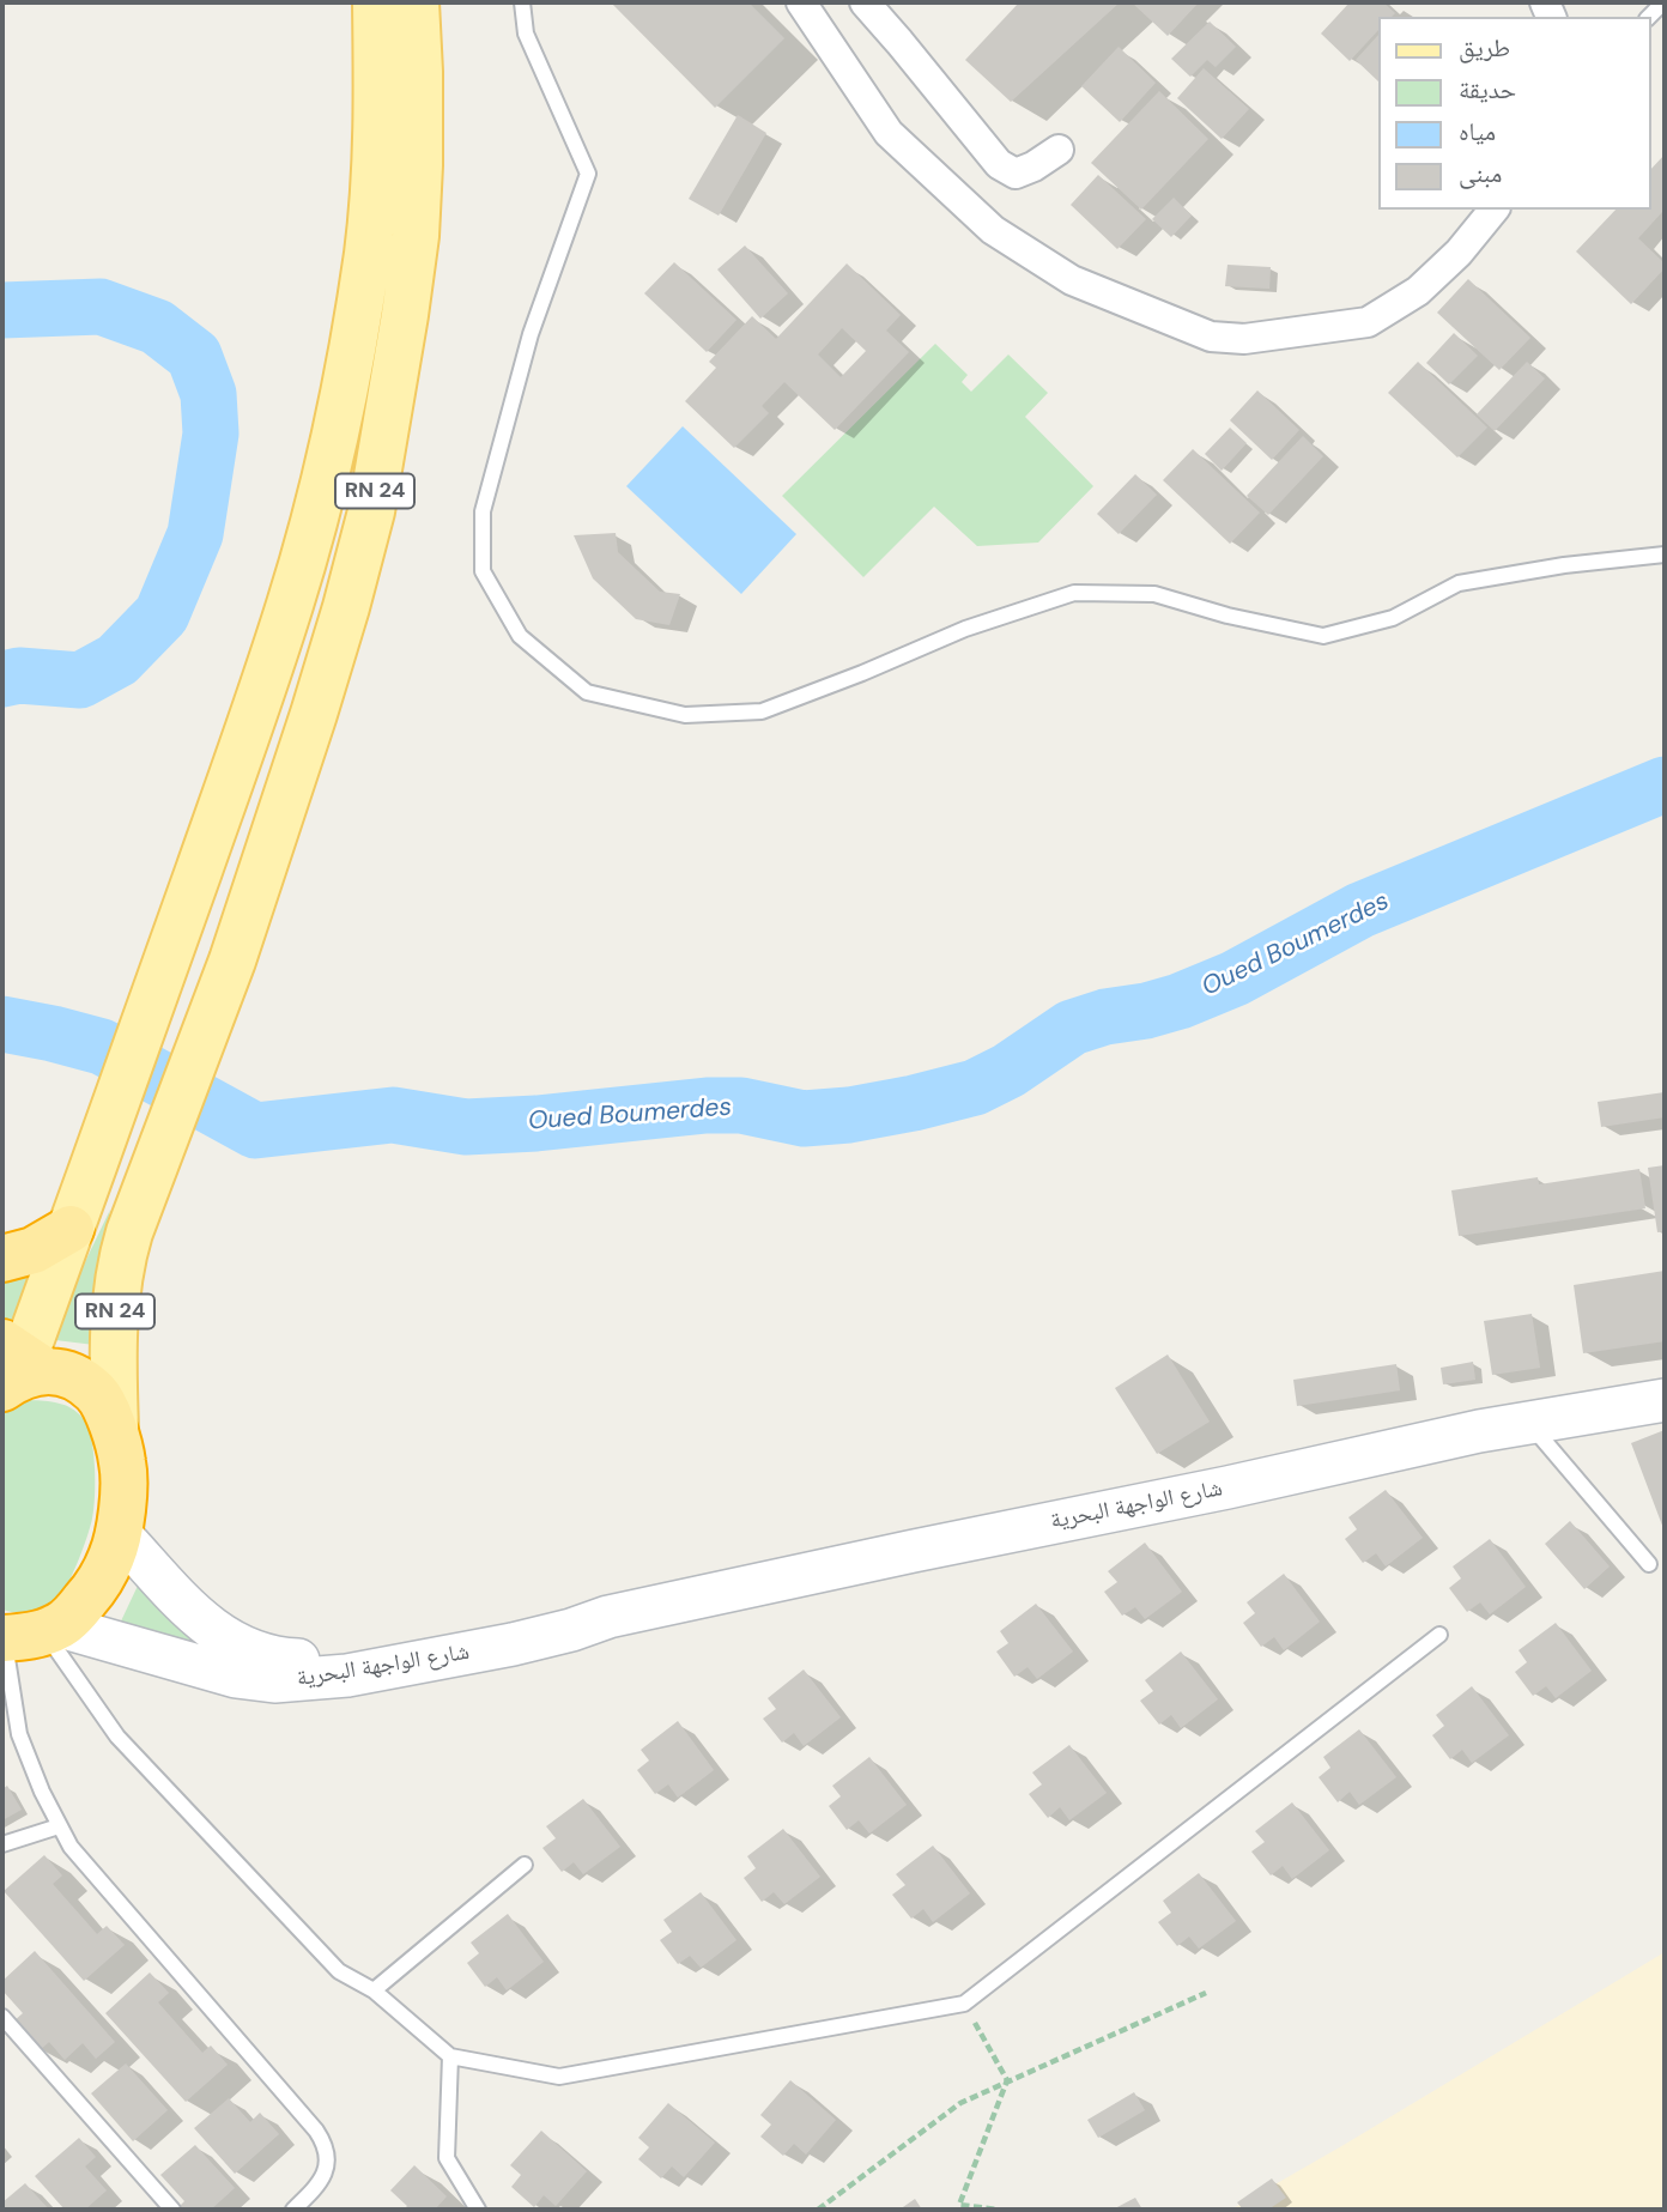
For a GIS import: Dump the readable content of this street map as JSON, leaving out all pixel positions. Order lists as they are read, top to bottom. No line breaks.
{"streets":{"main road":["RN 24","شارع الواجهة البحرية"]},"water":["Oued Boumerdes"],"legend":["طريق","حديقة","مياه","مبنى"]}
